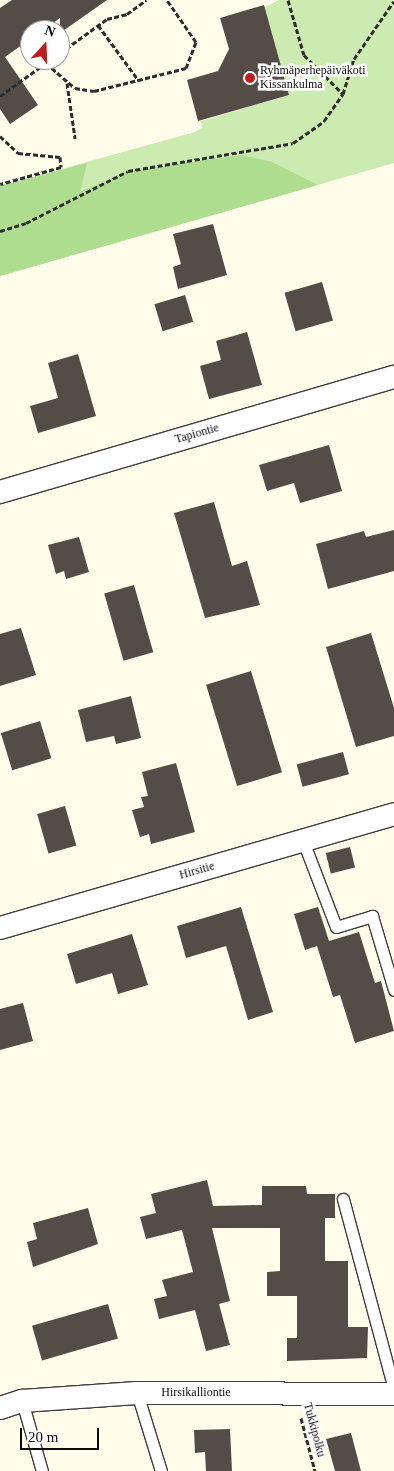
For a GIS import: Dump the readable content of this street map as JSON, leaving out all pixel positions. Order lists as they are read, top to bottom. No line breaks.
{"streets":{"street":["Tapiontie","Hirsitie","Hirsikalliontie"],"path":["Tukkipolku"]},"crossings":[["Hirsikalliontie","Tukkipolku"]],"places":["Ryhmäperhepäiväkoti Kissankulma"],"scale_bar":"20 m","north":"top"}
